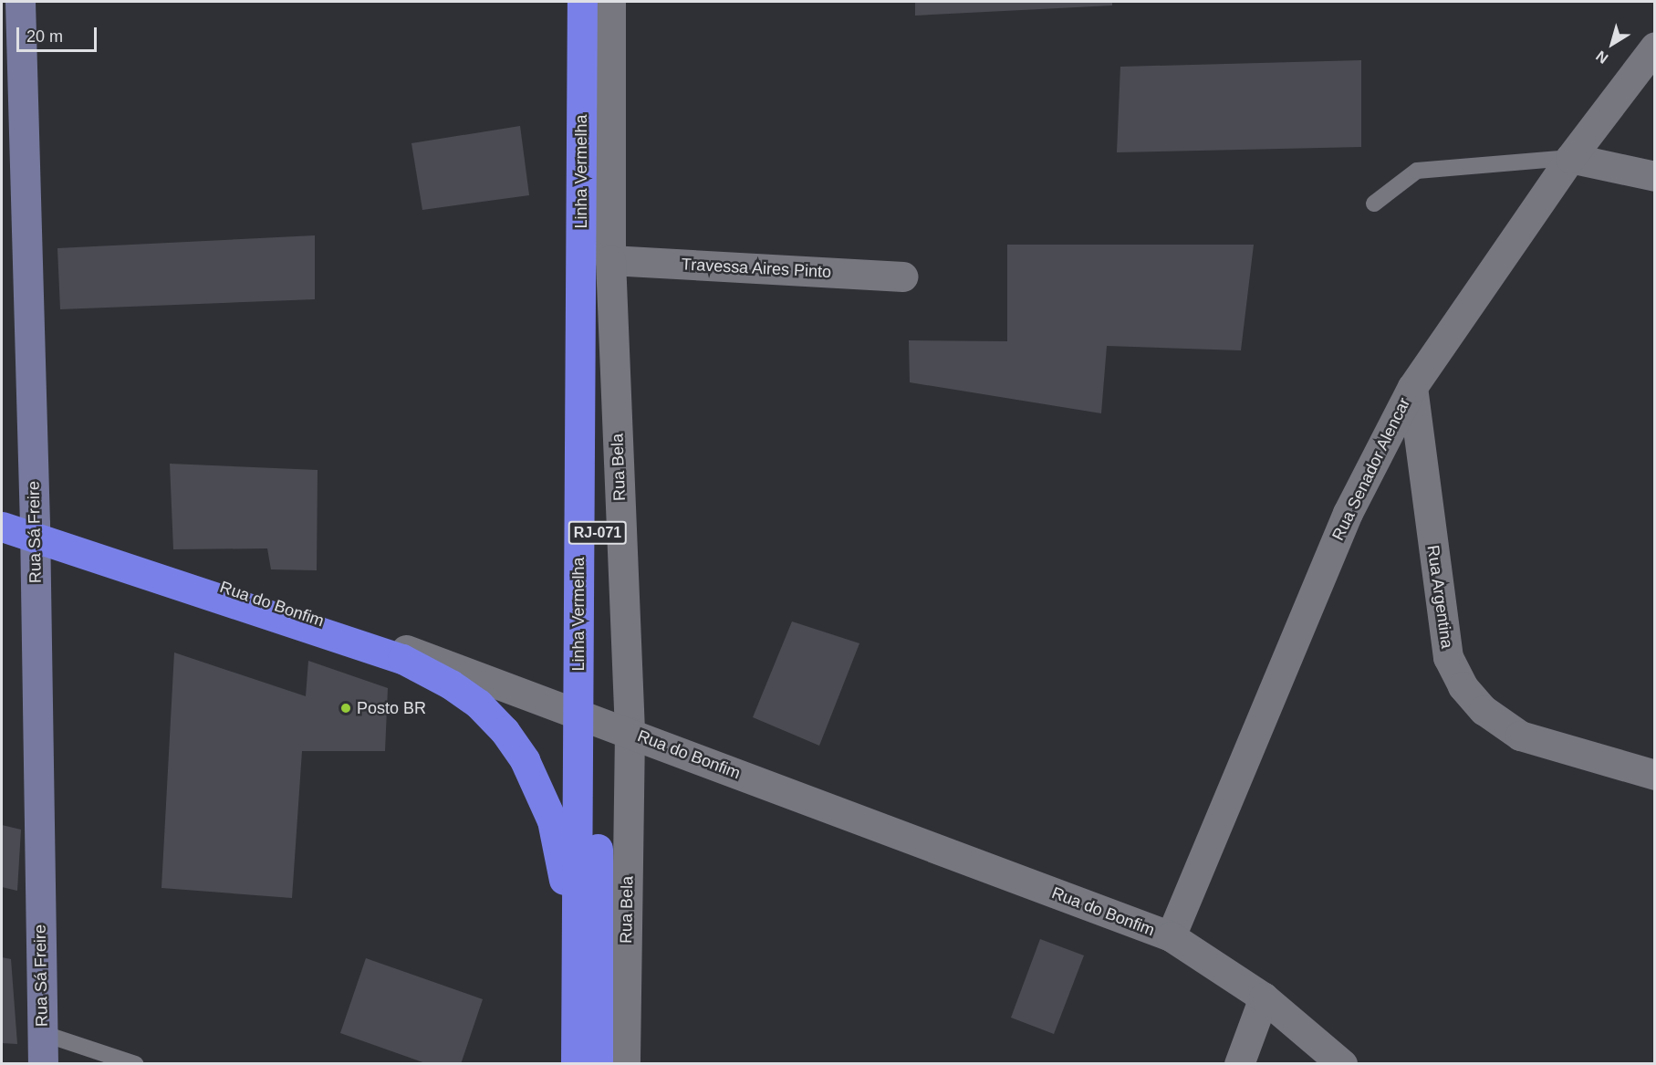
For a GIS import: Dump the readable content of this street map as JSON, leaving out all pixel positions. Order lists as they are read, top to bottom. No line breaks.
{"streets":{"highway":["Linha Vermelha","RJ-071"],"main road":["Rua Sá Freire"],"street":["Travessa Aires Pinto","Rua Bela","Rua Senador Alencar","Rua Argentina","Rua do Bonfim"]},"crossings":[["Travessa Aires Pinto","Rua Bela"],["Rua Bela","Rua do Bonfim"],["Rua Senador Alencar","Rua Argentina"],["Rua Senador Alencar","Rua do Bonfim"],["Rua Sá Freire","Rua do Bonfim"]],"places":["Posto BR"],"scale_bar":"20 m","north":"bottom left"}
